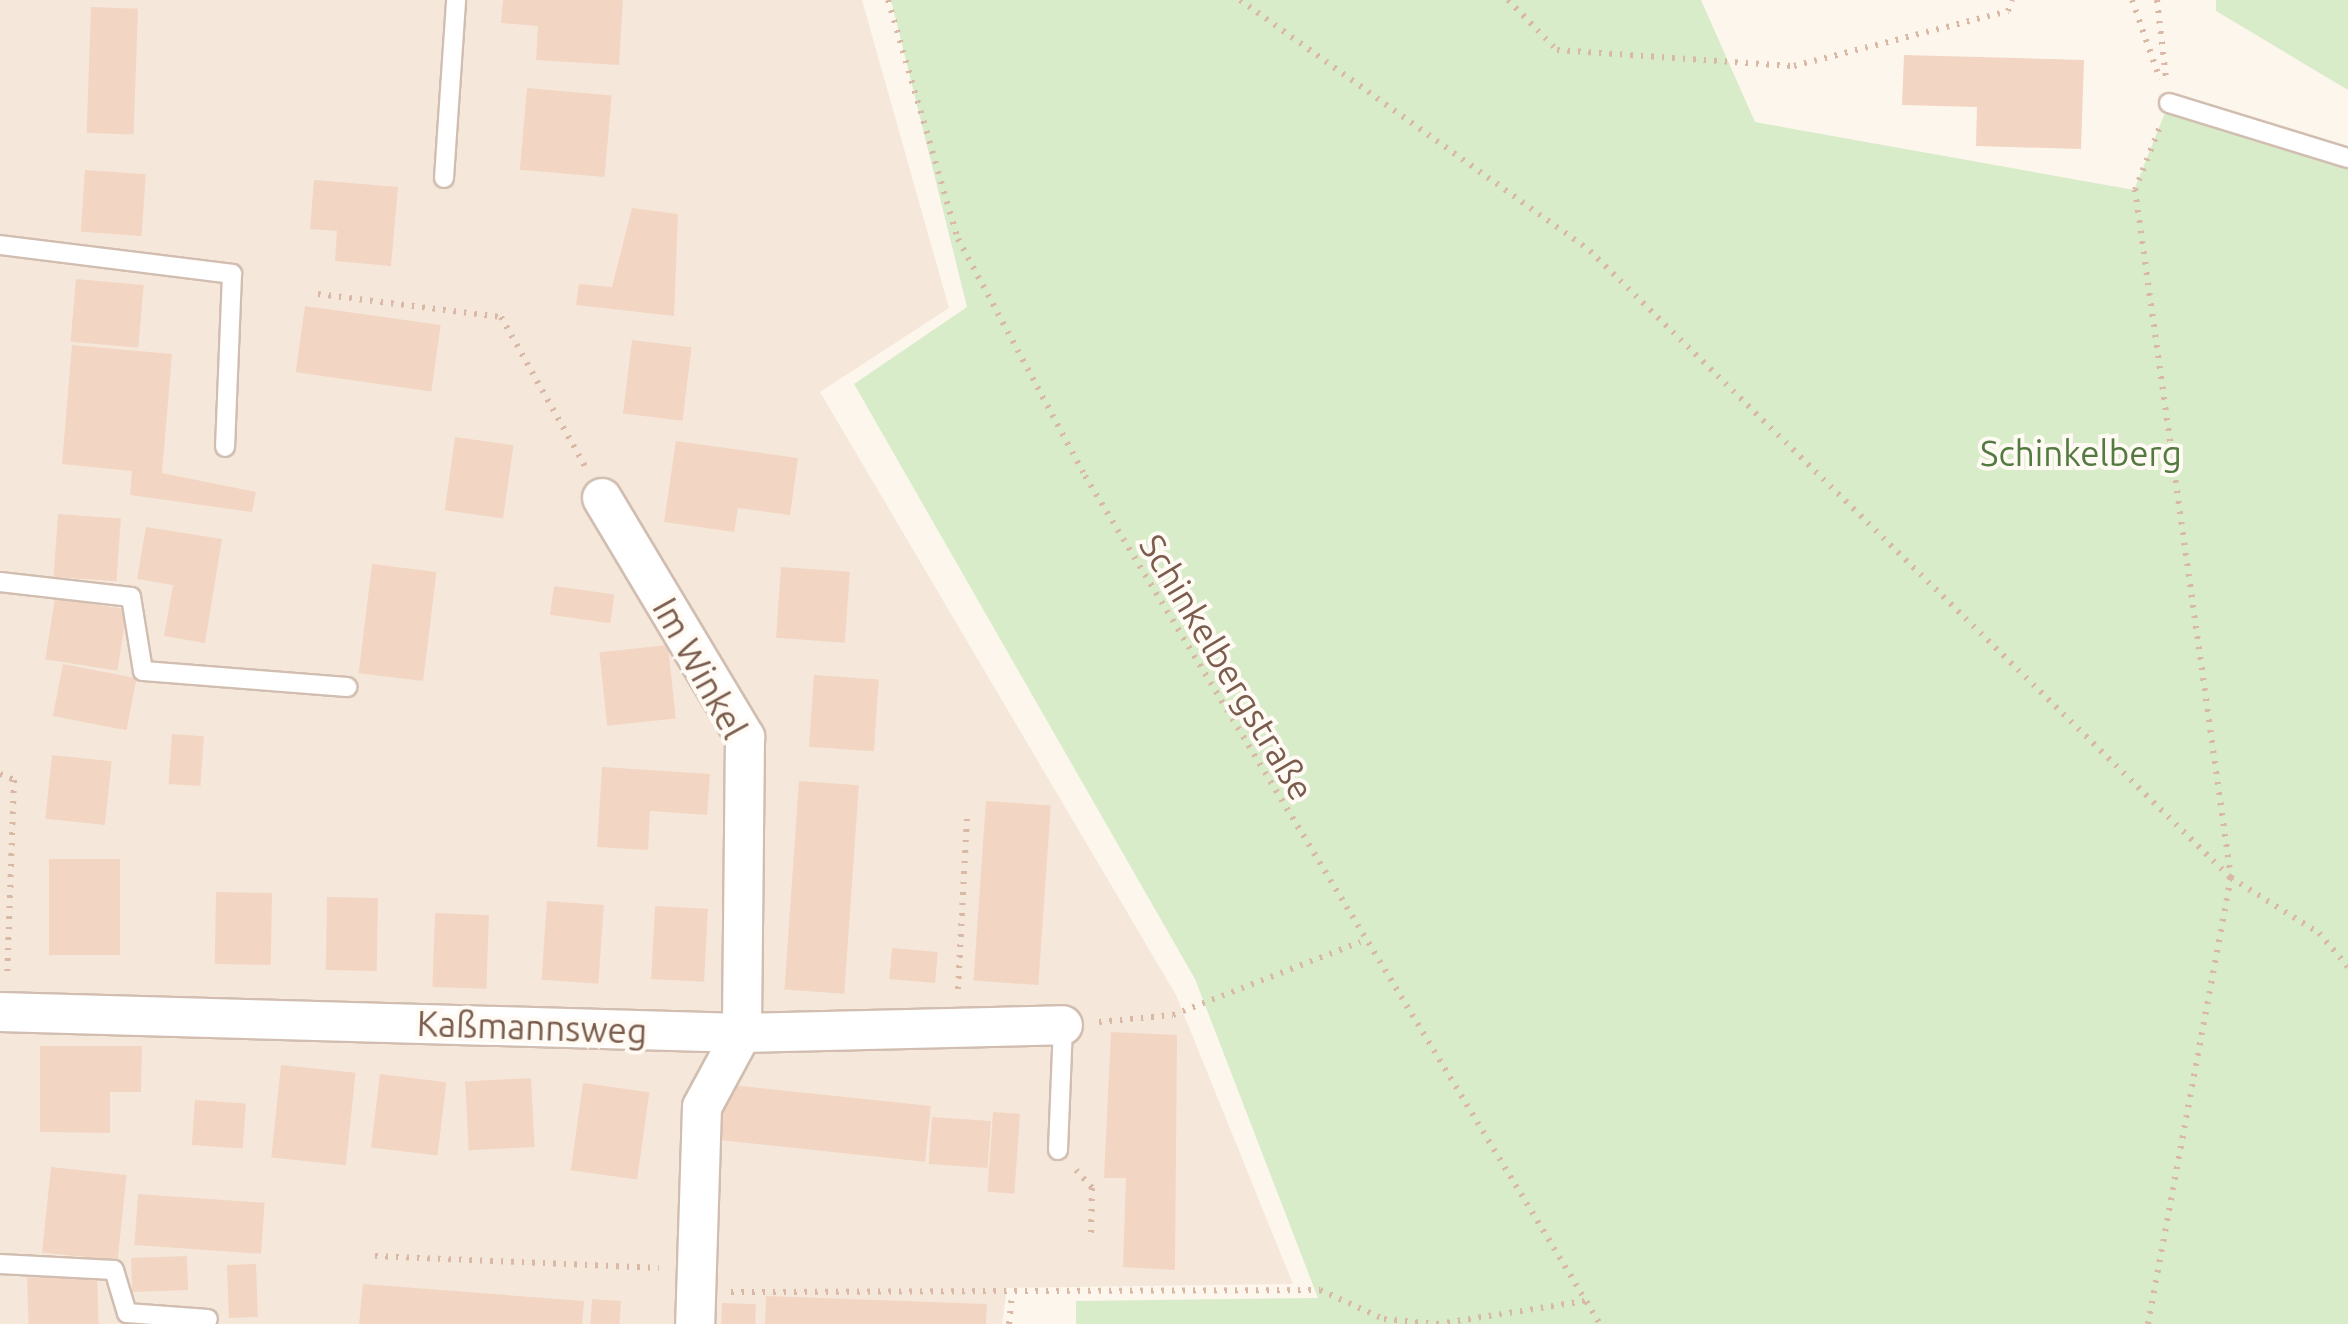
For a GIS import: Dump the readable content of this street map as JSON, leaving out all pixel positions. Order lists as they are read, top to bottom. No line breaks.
{"streets":{"street":["Im Winkel","Kaßmannsweg"],"path":["Schinkelbergstraße"]},"crossings":[["Im Winkel","Kaßmannsweg"]],"parks":["Schinkelberg"]}
